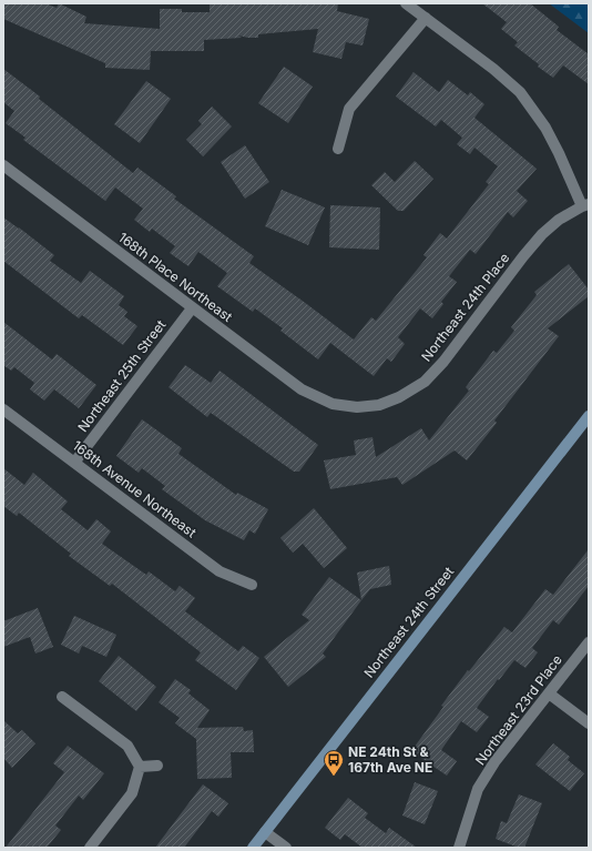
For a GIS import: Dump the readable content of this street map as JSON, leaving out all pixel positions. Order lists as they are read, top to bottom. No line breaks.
{"streets":{"main road":["Northeast 24th Street"],"street":["168th Place Northeast","Northeast 24th Place","Northeast 25th Street","168th Avenue Northeast","Northeast 23rd Place"]},"crossings":[["168th Place Northeast","Northeast 24th Place"],["168th Place Northeast","Northeast 25th Street"],["Northeast 25th Street","168th Avenue Northeast"]],"places":{"bus stop":["NE 24th St & 167th Ave NE"]}}
